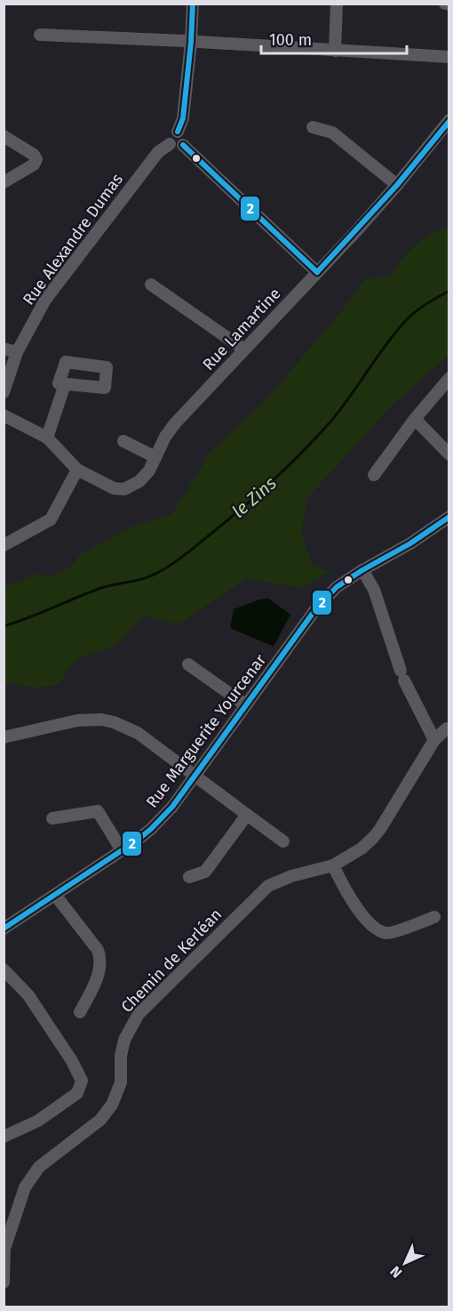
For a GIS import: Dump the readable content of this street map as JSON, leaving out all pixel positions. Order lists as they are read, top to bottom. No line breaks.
{"streets":{"street":["Rue Alexandre Dumas","Rue Lamartine","Rue Marguerite Yourcenar","Chemin de Kerléan"]},"water":["le Zins"],"lines":["transit line 2"],"scale_bar":"100 m","north":"bottom left"}
